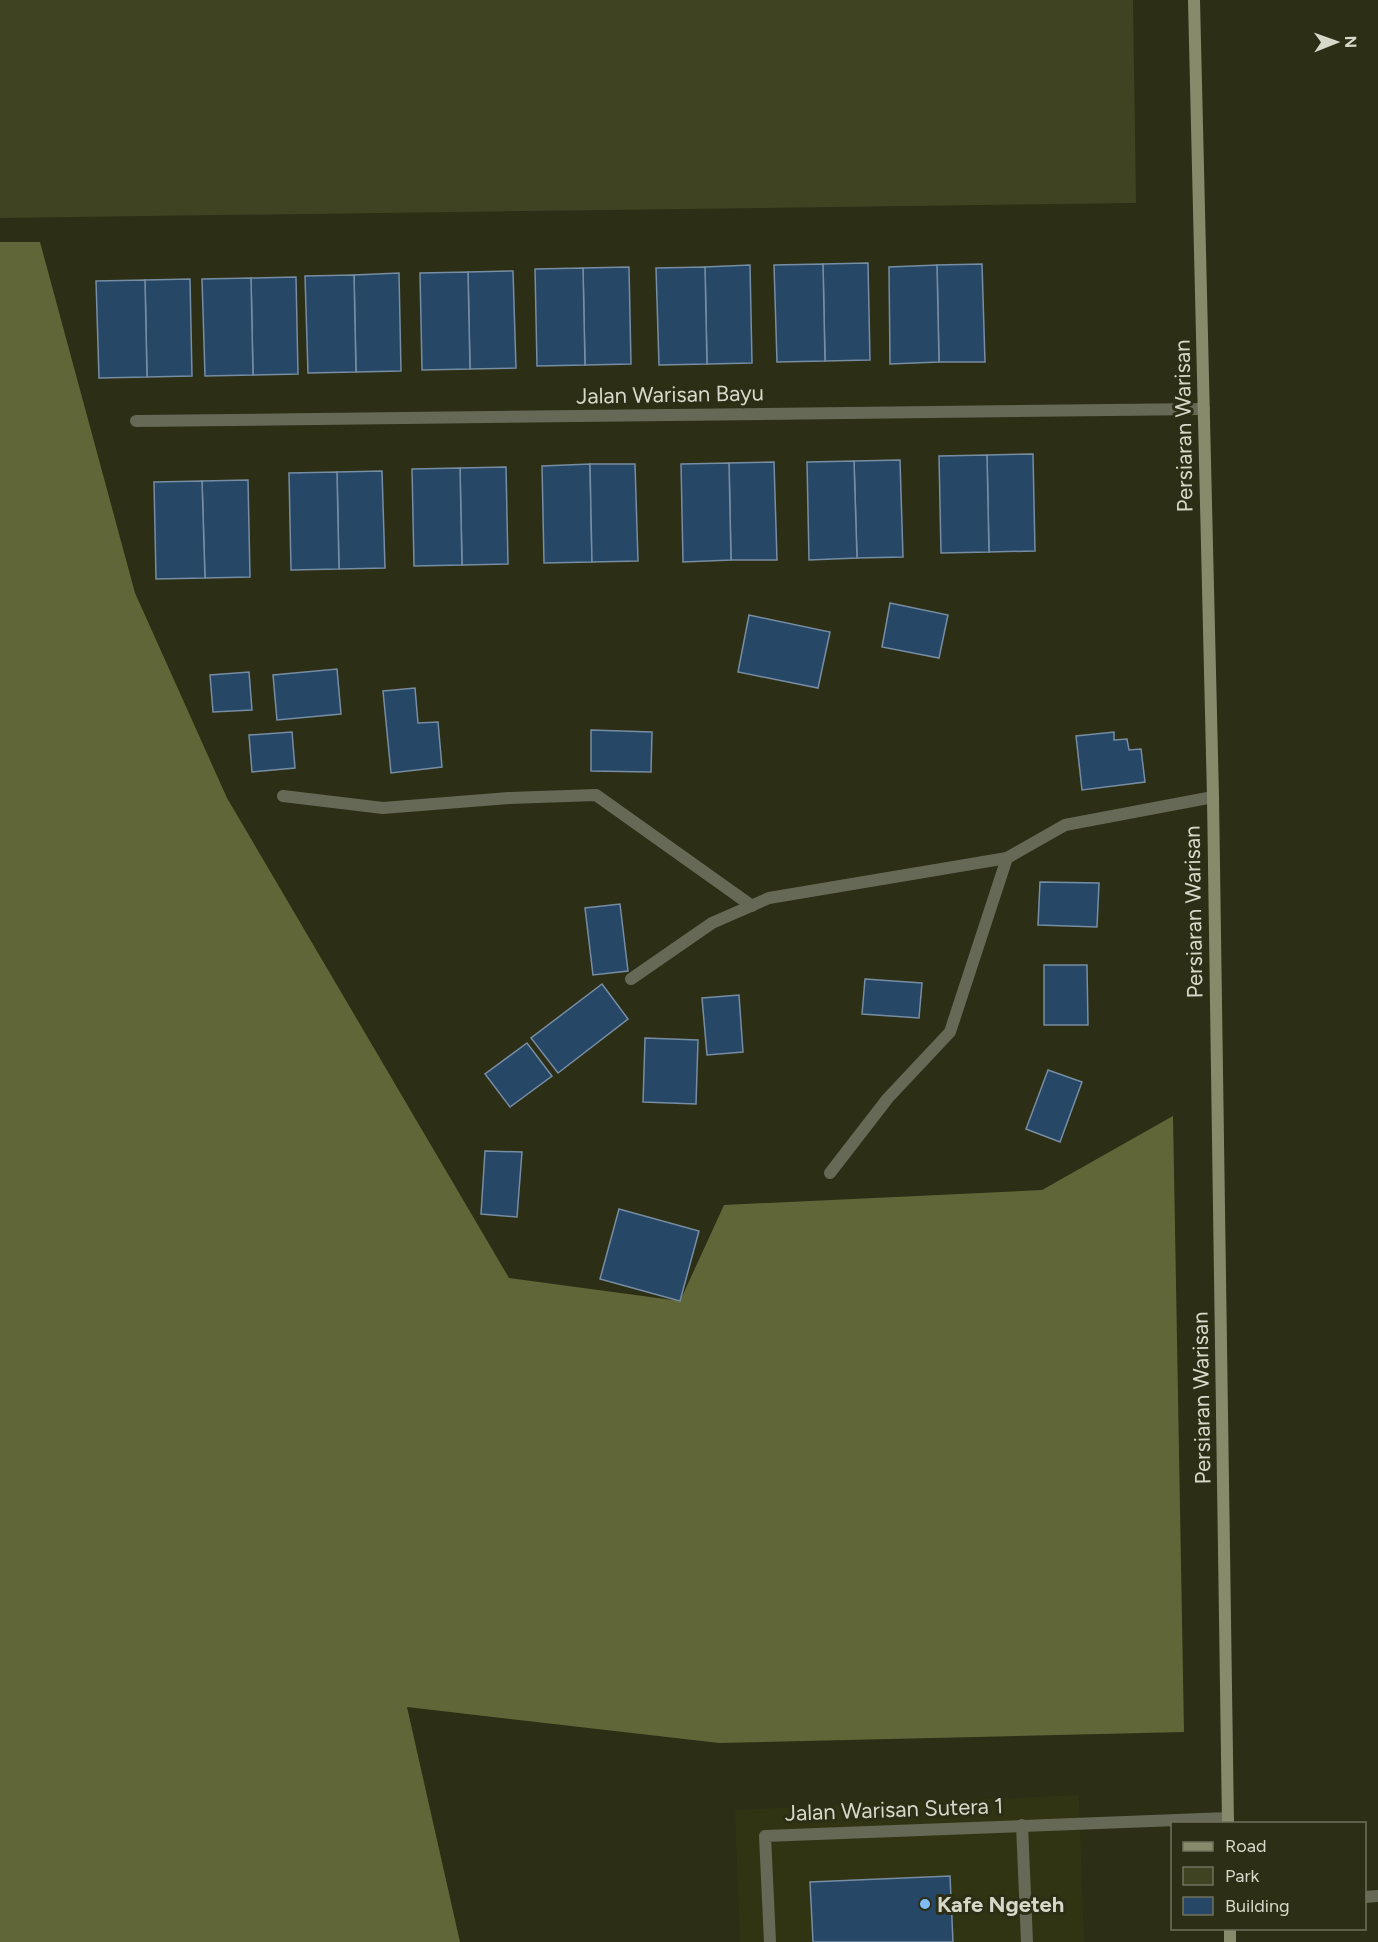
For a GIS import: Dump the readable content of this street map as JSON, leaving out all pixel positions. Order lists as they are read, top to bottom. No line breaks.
{"streets":{"main road":["Persiaran Warisan"],"street":["Jalan Warisan Bayu","Jalan Warisan Sutera 1"]},"crossings":[["Jalan Warisan Bayu","Persiaran Warisan"],["Persiaran Warisan","Jalan Warisan Sutera 1"]],"places":["Kafe Ngeteh"],"legend":["Road","Park","Building"],"north":"right"}
